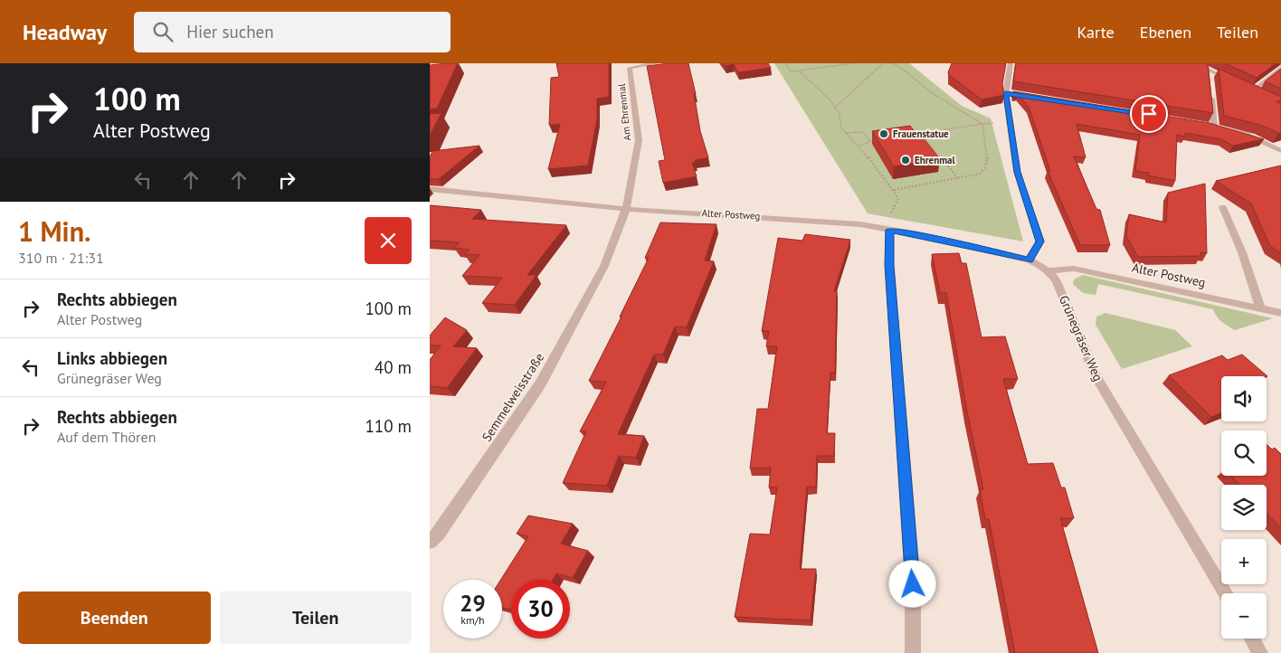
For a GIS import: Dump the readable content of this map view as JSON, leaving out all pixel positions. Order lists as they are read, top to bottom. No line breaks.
{"streets":{"street":["Am Ehrenmal","Alter Postweg","Grünegräser Weg","Semmelweisstraße"]},"crossings":[["Am Ehrenmal","Alter Postweg"],["Am Ehrenmal","Semmelweisstraße"],["Alter Postweg","Grünegräser Weg"],["Alter Postweg","Semmelweisstraße"]],"places":["Frauenstatue","Ehrenmal"],"page":{"header":"Headway","search":"Hier suchen","nav":["Karte","Ebenen","Teilen"],"turn":["100 m","Alter Postweg"],"heading":["1 Min.","310 m · 21:31"],"list":[{"name":"Rechts abbiegen","note":"Alter Postweg","value":"100 m"},{"name":"Links abbiegen","note":"Grünegräser Weg","value":"40 m"},{"name":"Rechts abbiegen","note":"Auf dem Thören","value":"110 m"}],"map_buttons":["+","−"],"speed":"29 km/h","limit":"30","buttons":["Beenden","Teilen"]}}
